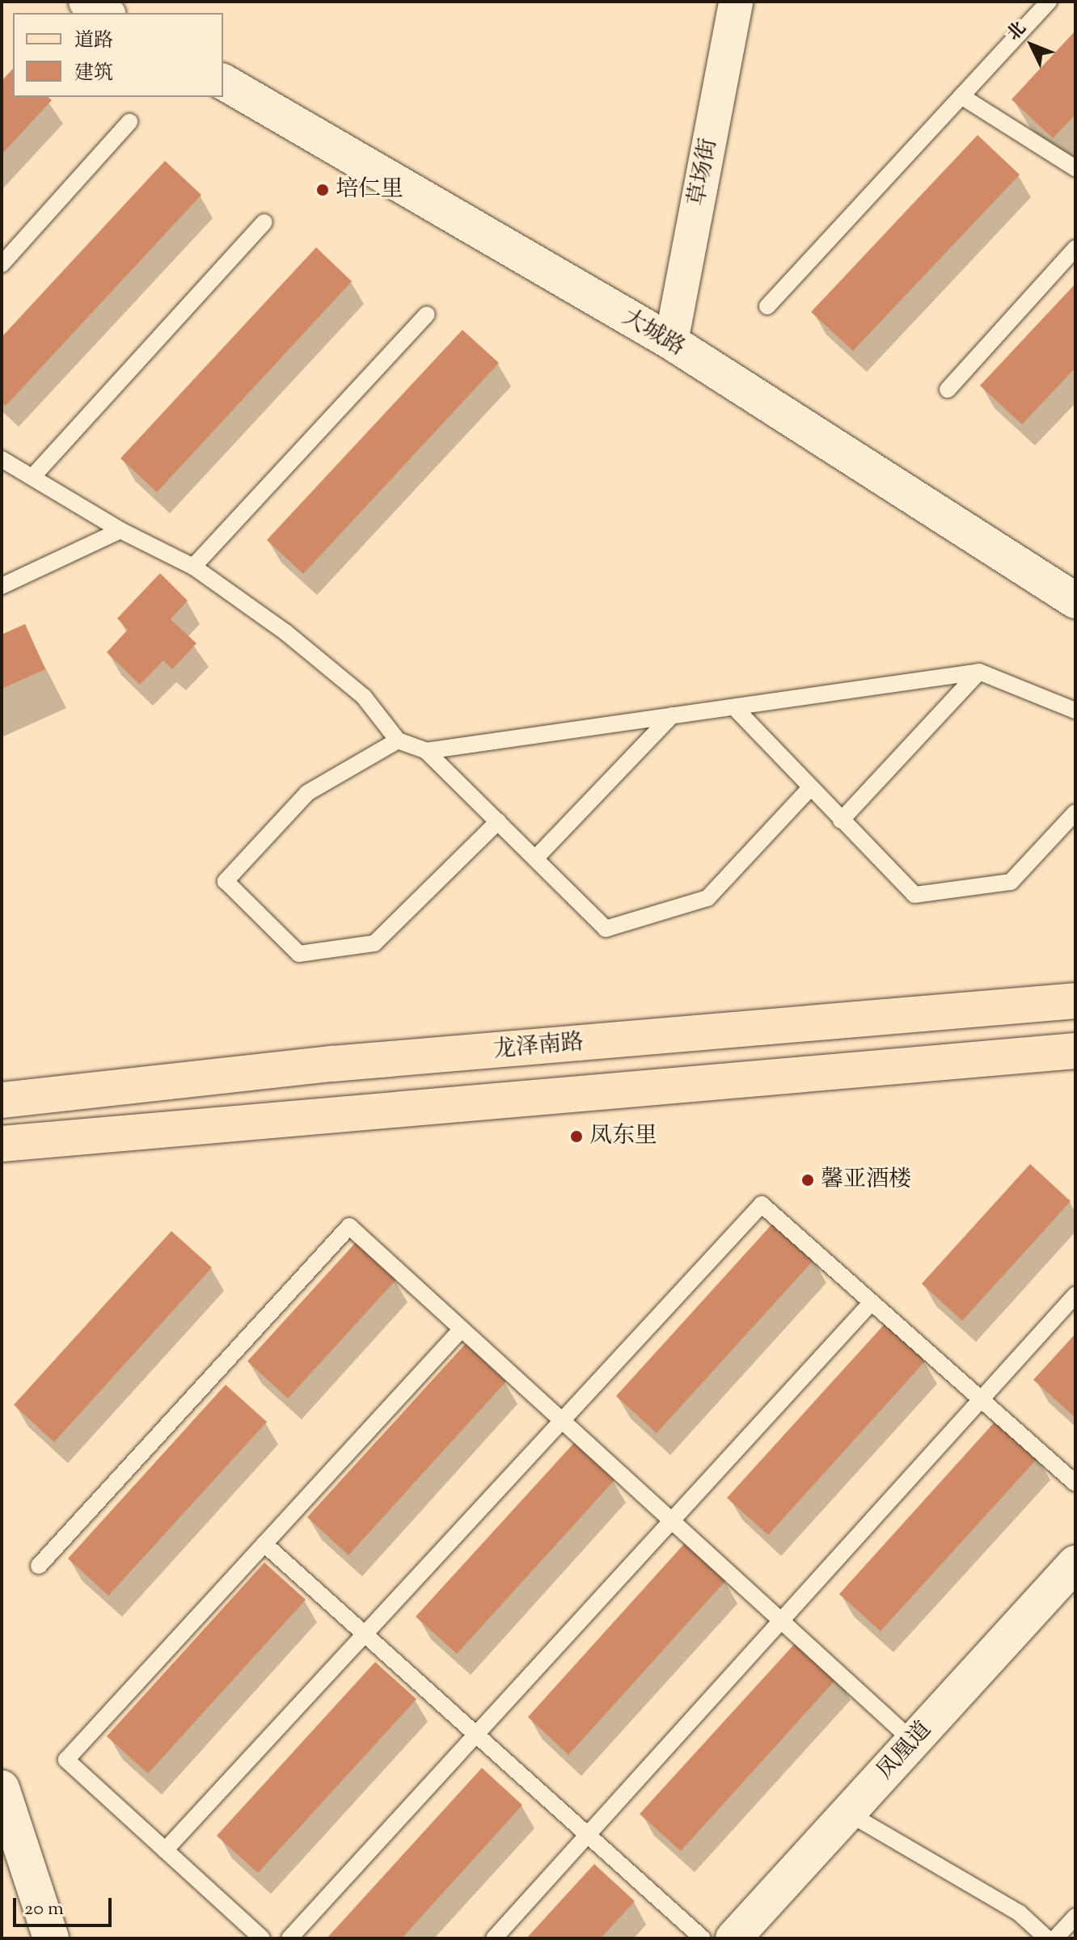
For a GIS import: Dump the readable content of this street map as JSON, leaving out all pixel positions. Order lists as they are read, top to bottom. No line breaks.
{"streets":{"main road":["龙泽南路"],"street":["草场街","大城路","凤凰道"]},"crossings":[["草场街","大城路"]],"places":["培仁里","凤东里","馨亚酒楼"],"legend":["道路","建筑"],"scale_bar":"20 m","north":"top left"}
